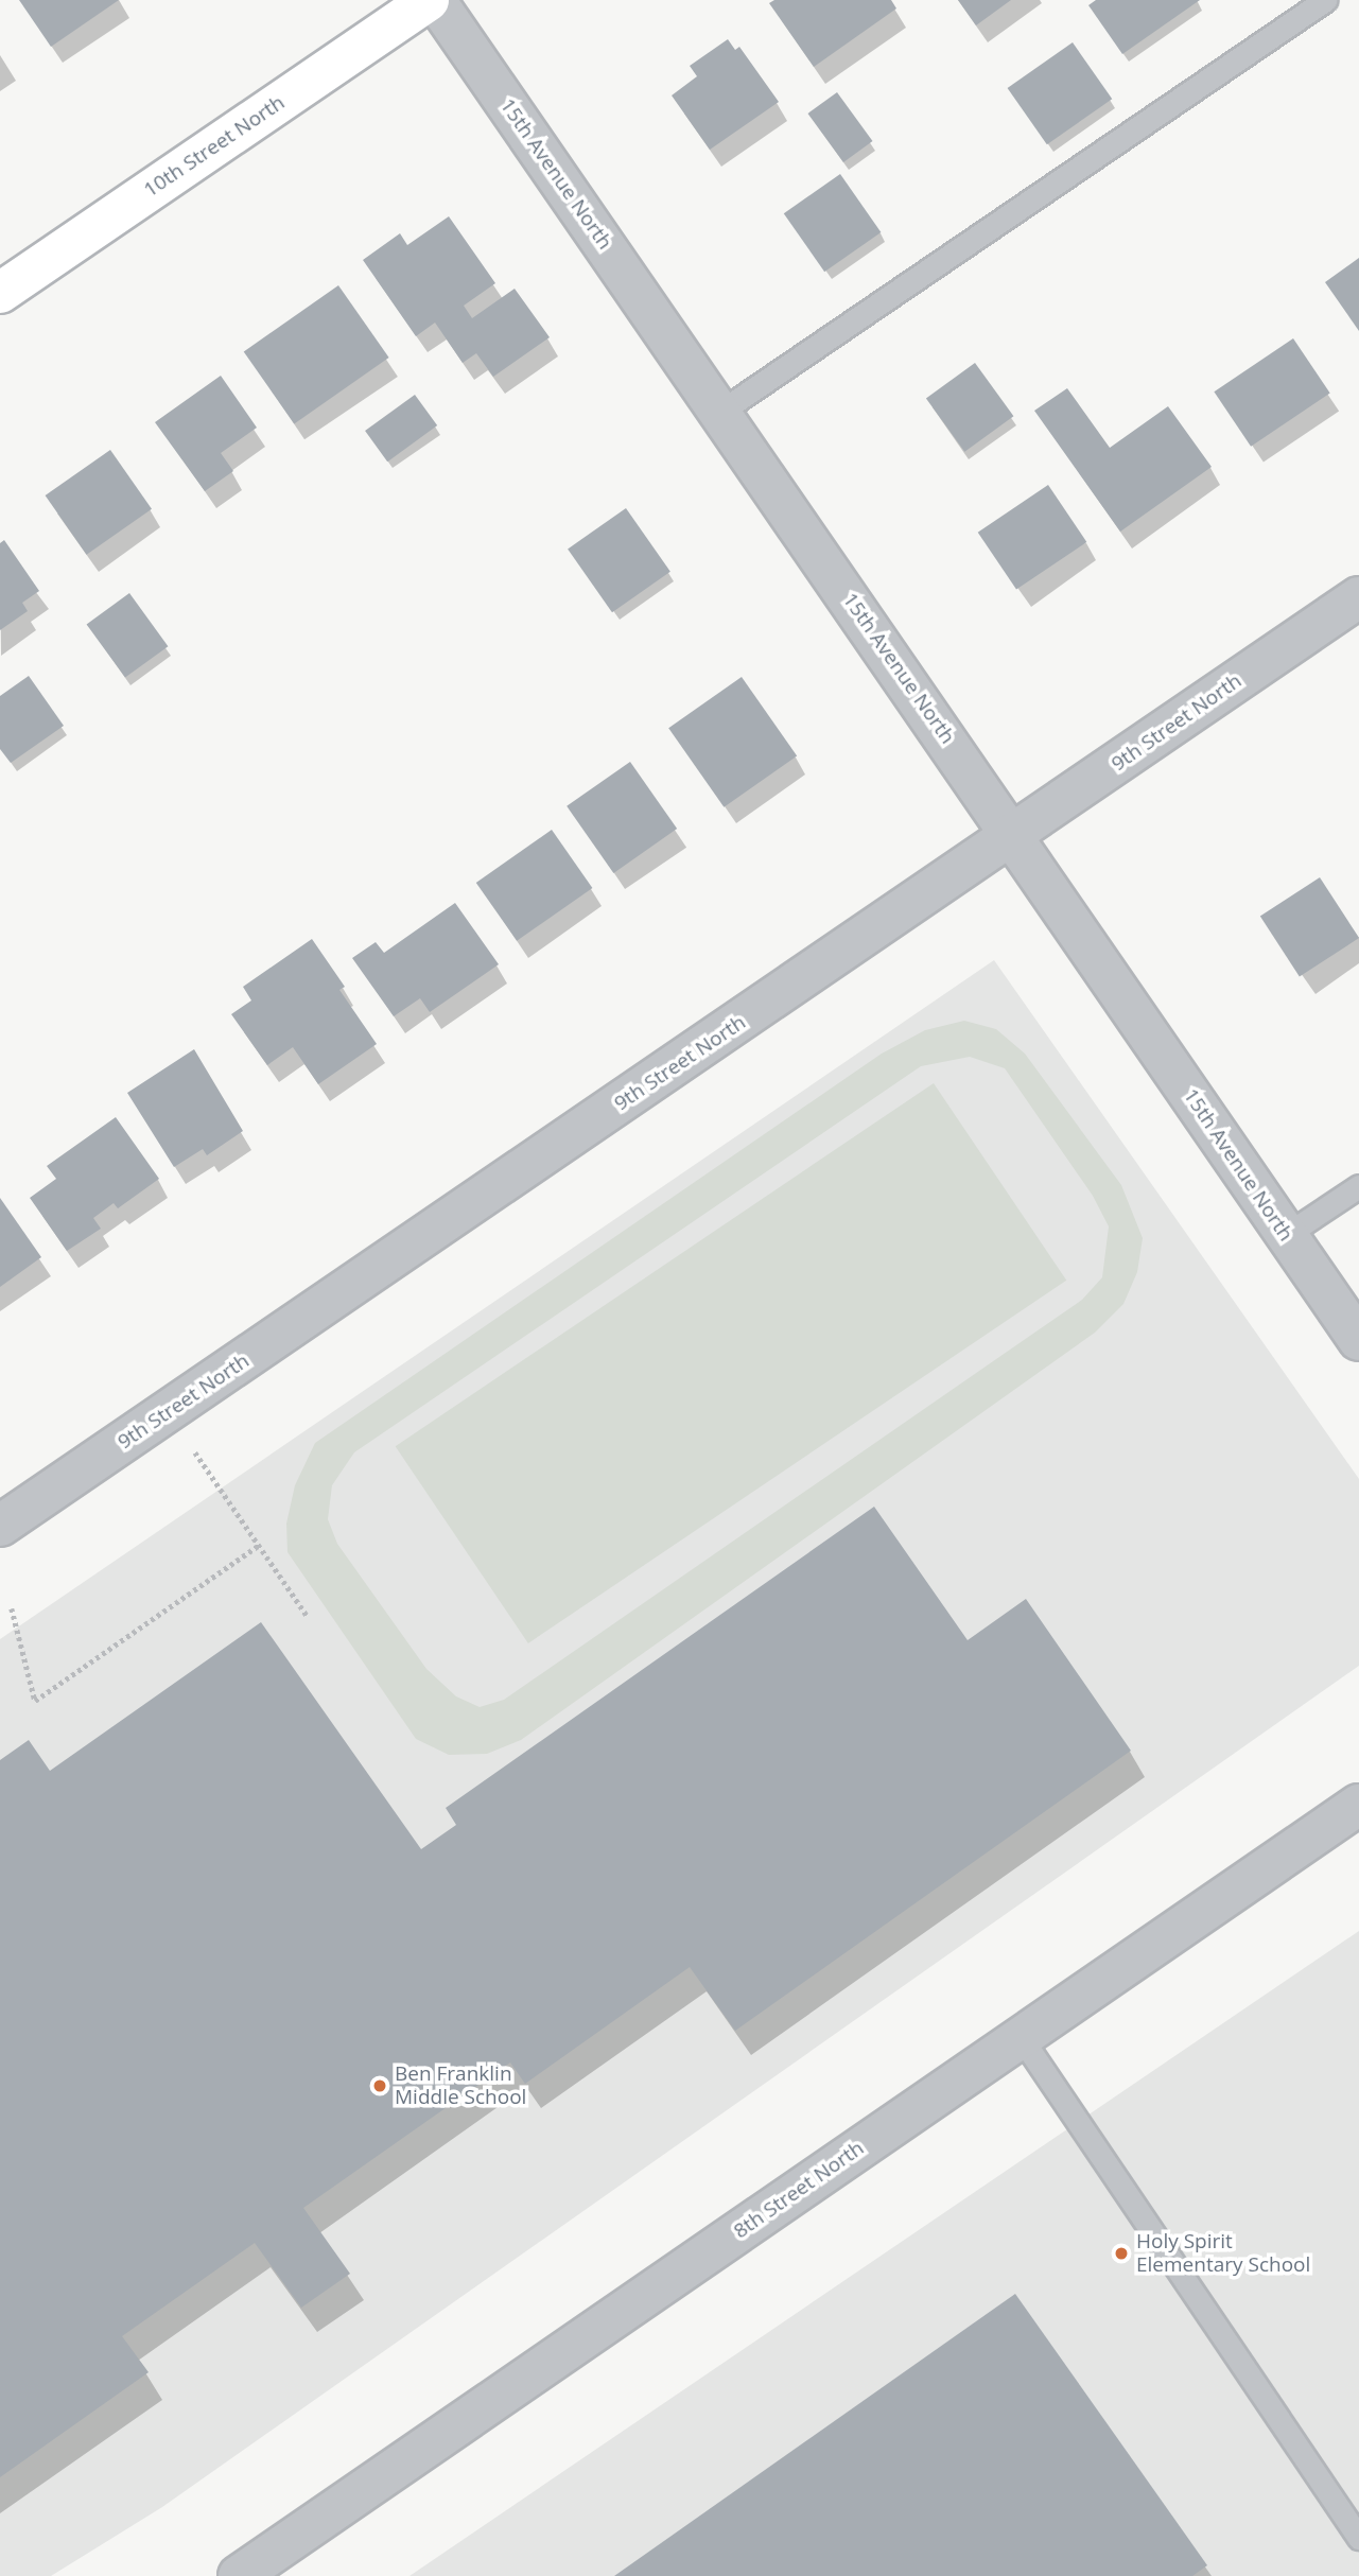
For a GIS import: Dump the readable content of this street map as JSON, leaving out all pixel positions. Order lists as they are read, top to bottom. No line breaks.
{"streets":{"main road":["10th Street North"],"street":["15th Avenue North","9th Street North","8th Street North"]},"crossings":[["10th Street North","15th Avenue North"],["15th Avenue North","9th Street North"]],"places":["Ben Franklin Middle School","Holy Spirit Elementary School"]}
